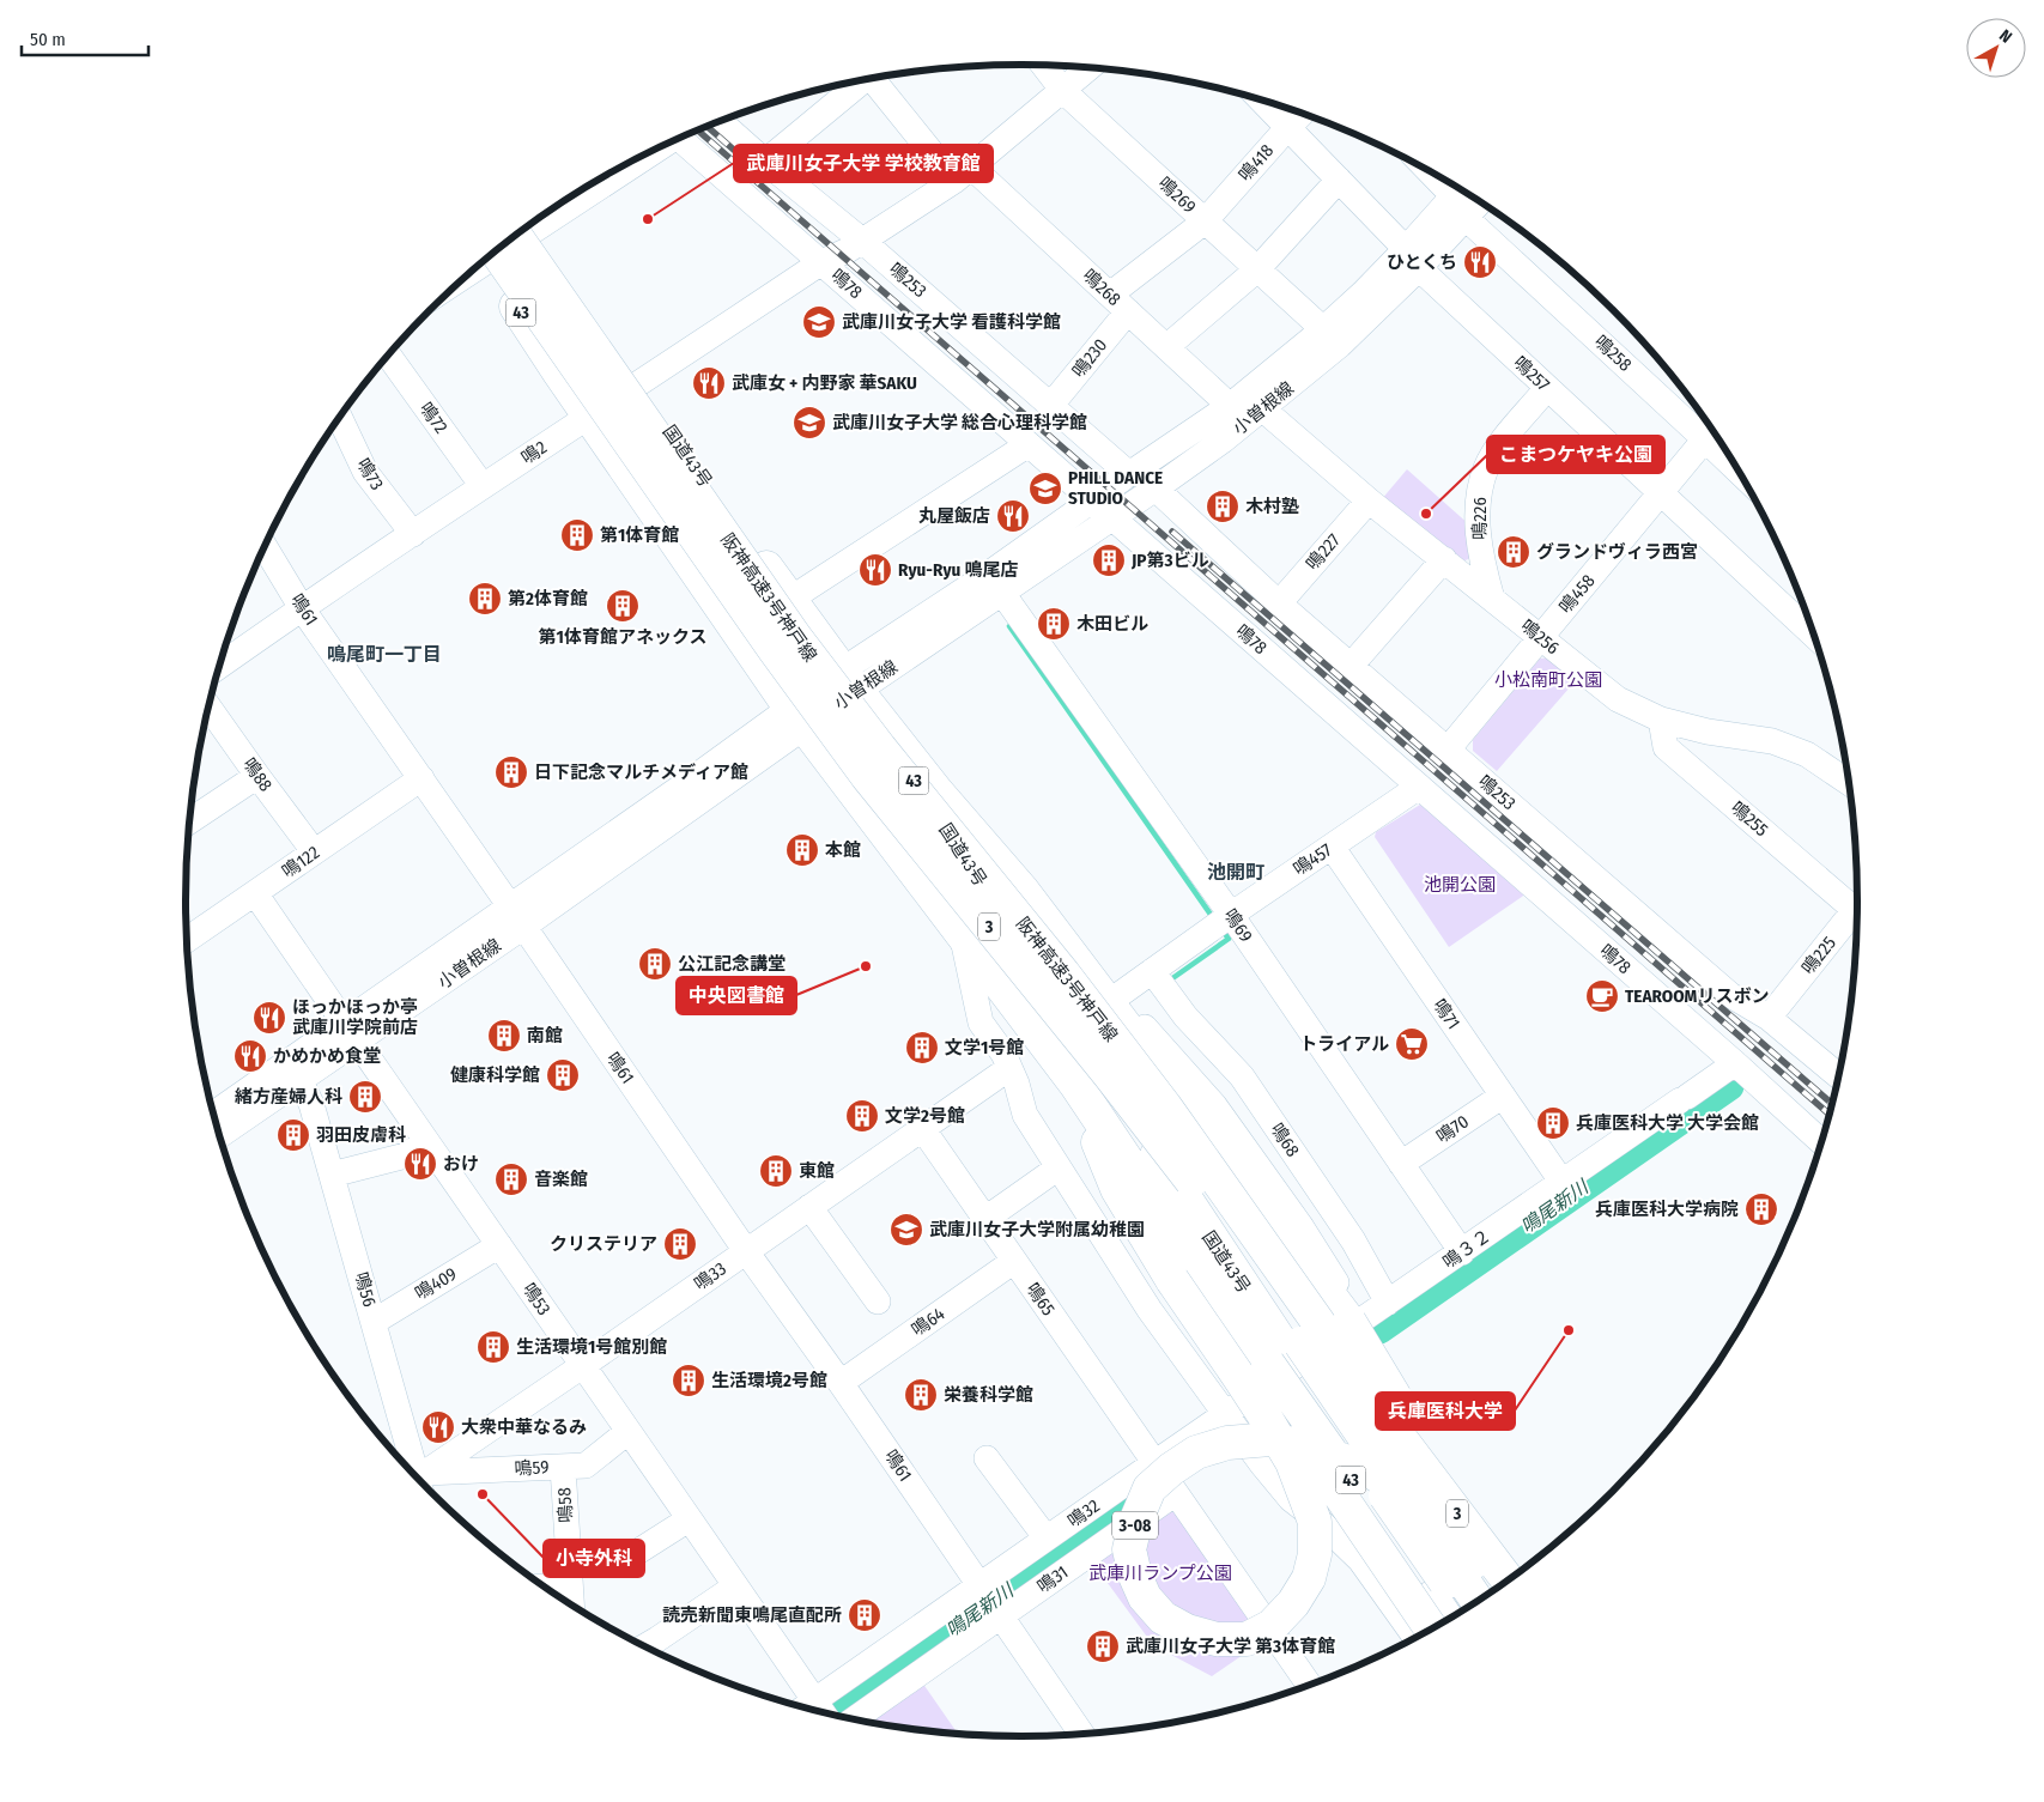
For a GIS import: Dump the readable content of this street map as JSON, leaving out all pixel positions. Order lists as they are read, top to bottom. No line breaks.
{"streets":{"highway":["43","国道43号","阪神高速3号神戸線","3","3-08"],"street":["鳴418","鳴269","鳴253","鳴78","鳴268","鳴258","鳴230","鳴257","小曽根線","鳴72","鳴2","鳴73","鳴226","鳴227","鳴458","鳴61","鳴256","鳴88","鳴255","鳴457","鳴122","鳴69","鳴225","鳴71","鳴70","鳴68","鳴３２","鳴33","鳴409","鳴56","鳴53","鳴65","鳴64","鳴59","鳴58","鳴32","鳴31"]},"crossings":[["鳴418","鳴269"],["鳴418","鳴268"],["鳴418","鳴230"],["鳴418","鳴257"],["鳴269","小曽根線"],["鳴269","鳴2"],["鳴253","鳴230"],["鳴253","小曽根線"],["鳴253","鳴2"],["鳴253","鳴227"],["鳴253","鳴458"],["鳴253","鳴225"],["鳴78","小曽根線"],["鳴78","鳴2"],["鳴78","鳴457"],["鳴78","鳴３２"],["鳴268","鳴230"],["鳴268","小曽根線"],["鳴268","鳴2"],["43","小曽根線"],["43","鳴2"],["43","国道43号"],["43","3-08"],["鳴258","小曽根線"],["鳴258","鳴458"],["鳴257","小曽根線"],["鳴257","鳴226"],["鳴257","鳴458"],["小曽根線","国道43号"],["小曽根線","鳴61"],["小曽根線","鳴256"],["小曽根線","鳴69"],["小曽根線","鳴56"],["小曽根線","鳴53"],["鳴72","鳴2"],["鳴2","国道43号"],["鳴2","鳴73"],["鳴2","鳴61"],["鳴226","鳴256"],["鳴227","鳴256"],["鳴458","鳴256"],["鳴61","鳴122"],["鳴61","鳴33"],["鳴61","鳴64"],["鳴61","鳴32"],["鳴61","鳴31"],["鳴256","鳴255"],["鳴88","鳴122"],["鳴457","鳴69"],["鳴457","鳴71"],["鳴457","鳴68"],["鳴122","鳴53"],["鳴69","鳴70"],["鳴69","鳴３２"],["鳴71","鳴70"],["鳴71","鳴３２"],["鳴68","鳴３２"],["鳴68","鳴32"],["鳴３２","鳴32"],["鳴33","鳴53"],["鳴33","鳴65"],["鳴409","鳴56"],["鳴409","鳴53"],["鳴53","鳴59"],["鳴53","鳴32"],["鳴65","鳴64"],["鳴65","鳴32"],["鳴65","鳴31"],["鳴59","鳴58"],["鳴32","鳴31"]],"districts":["鳴尾町一丁目","池開町"],"water":["鳴尾新川"],"parks":["小松南町公園","池開公園","武庫川ランプ公園"],"places":{"other":["武庫川女子大学 学校教育館","こまつケヤキ公園","中央図書館","兵庫医科大学","小寺外科"],"restaurant":["ひとくち","武庫女 + 内野家 華SAKU","丸屋飯店","Ryu-Ryu 鳴尾店","ほっかほっか亭 武庫川学院前店","かめかめ食堂","おけ","大衆中華なるみ"],"school or university":["武庫川女子大学 看護科学館","武庫川女子大学 総合心理科学館","PHILL DANCE STUDIO","武庫川女子大学附属幼稚園"],"building":["木村塾","第1体育館","グランドヴィラ西宮","JP第3ビル","第2体育館","第1体育館アネックス","木田ビル","日下記念マルチメディア館","本館","公江記念講堂","南館","文学1号館","健康科学館","緒方産婦人科","文学2号館","兵庫医科大学 大学会館","羽田皮膚科","東館","音楽館","兵庫医科大学病院","クリステリア","生活環境1号館別館","生活環境2号館","栄養科学館","読売新聞東鳴尾直配所","武庫川女子大学 第3体育館"],"cafe":["TEAROOMリスボン"],"supermarket":["トライアル"]},"scale_bar":"50 m","north":"top right"}
